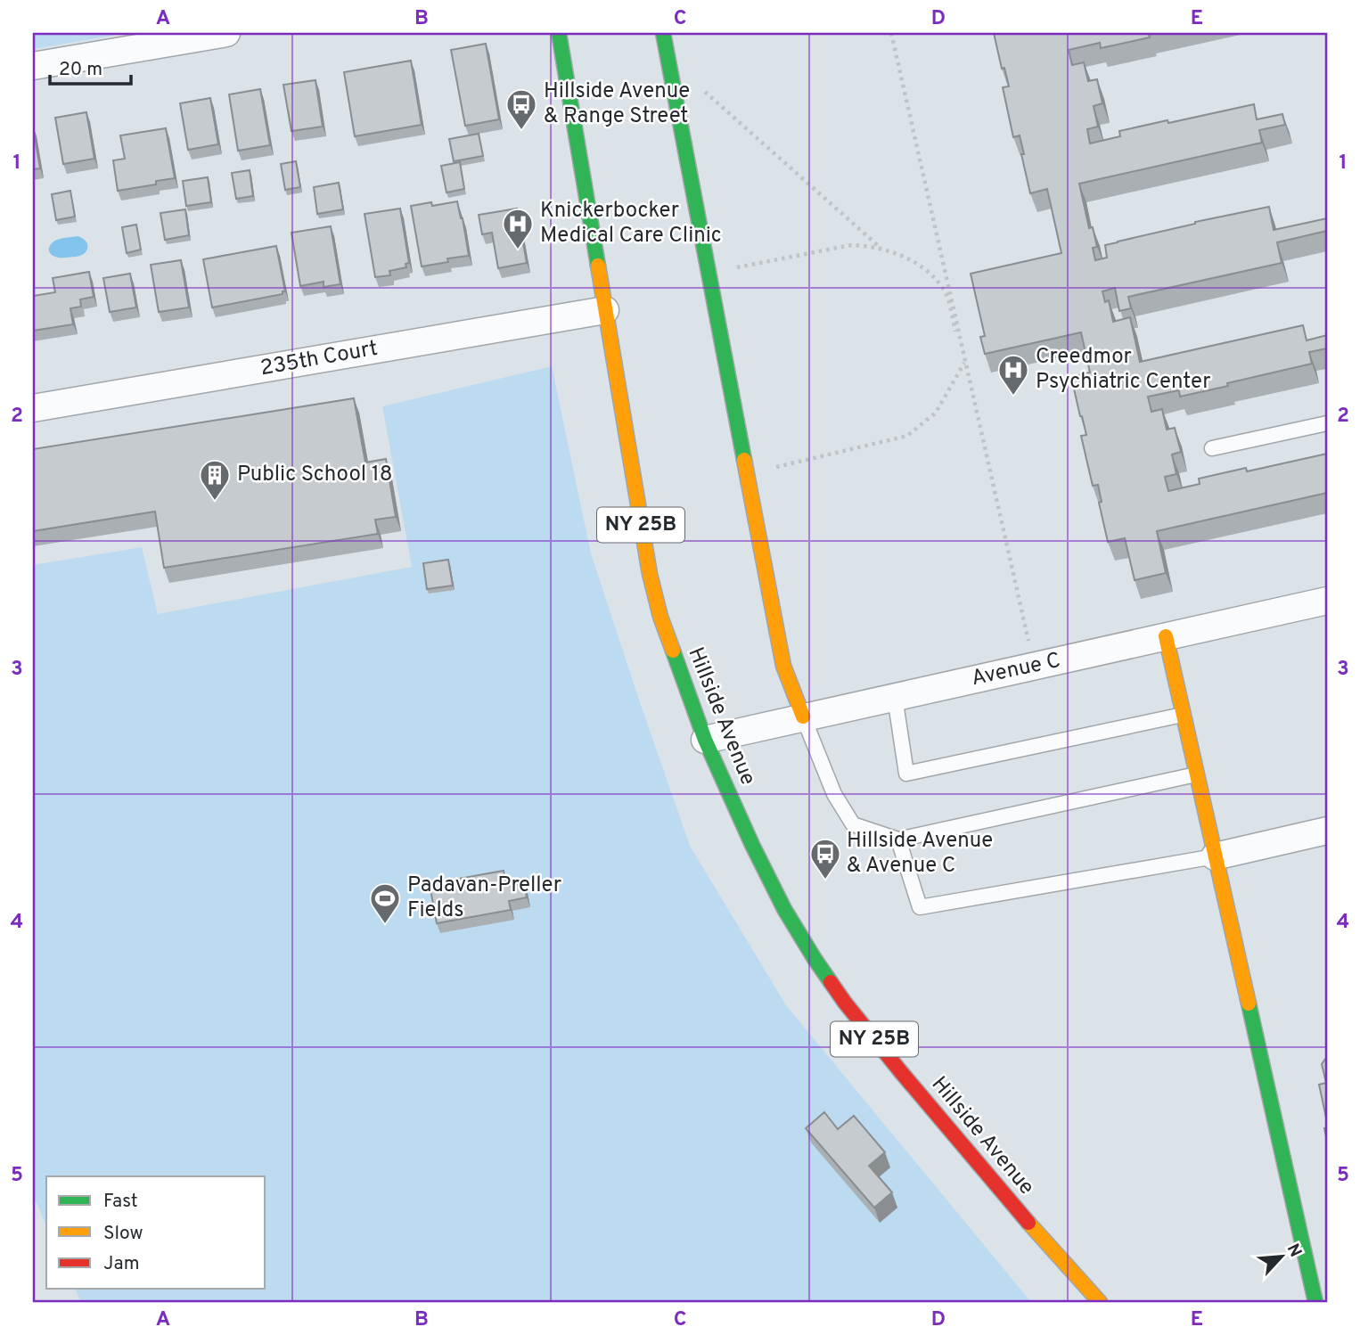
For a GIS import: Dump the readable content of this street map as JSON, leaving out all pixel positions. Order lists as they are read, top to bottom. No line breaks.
{"streets":{"main road":["NY 25B","Hillside Avenue"],"street":["235th Court","Avenue C"]},"crossings":[["235th Court","Hillside Avenue"],["Avenue C","Hillside Avenue"]],"places":{"bus stop":["Hillside Avenue & Range Street","Hillside Avenue & Avenue C"],"hospital":["Knickerbocker Medical Care Clinic","Creedmor Psychiatric Center"],"building":["Public School 18"],"sports":["Padavan-Preller Fields"]},"legend":["Fast","Slow","Jam"],"scale_bar":"20 m","north":"top right","grid":{"columns":["A","B","C","D","E"],"rows":["1","2","3","4","5"]}}
